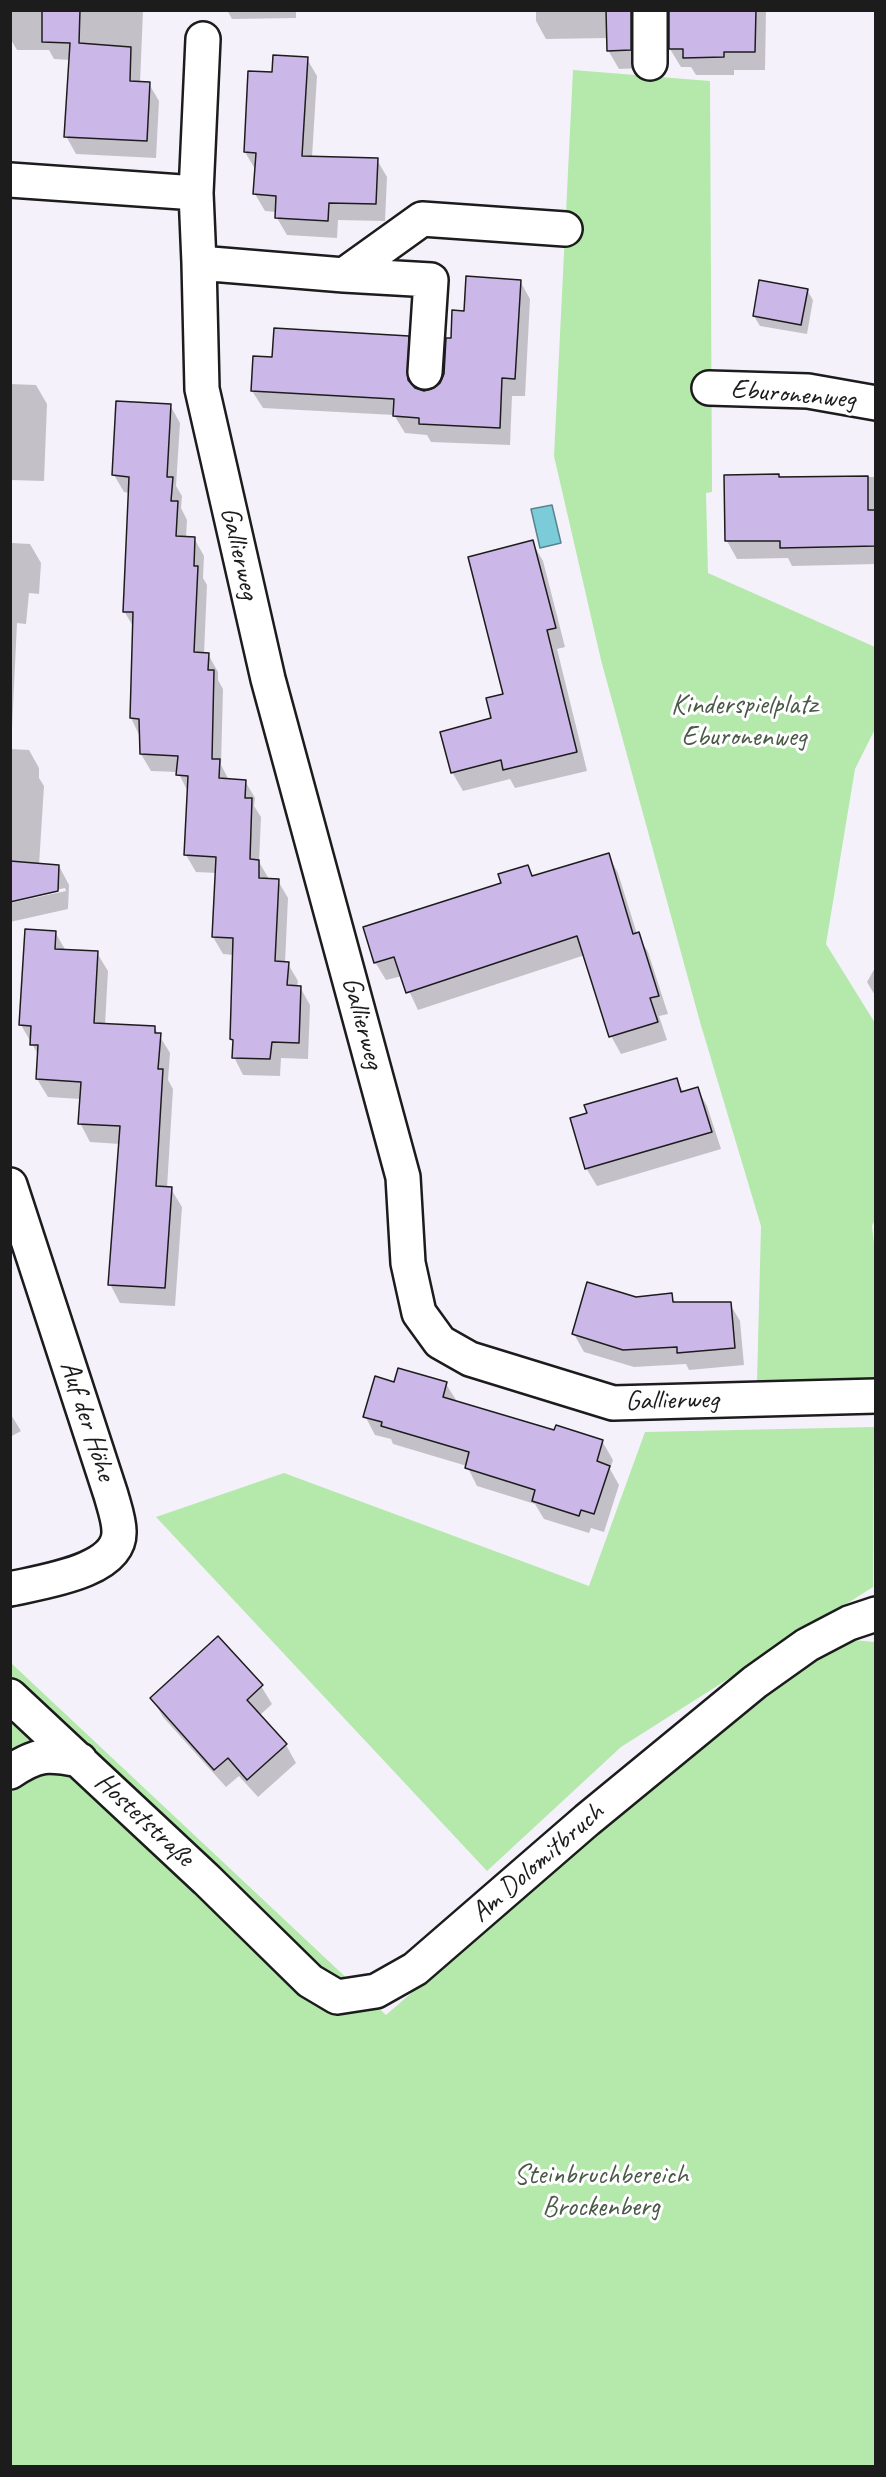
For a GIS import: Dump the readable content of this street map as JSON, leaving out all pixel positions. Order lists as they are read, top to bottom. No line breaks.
{"streets":{"street":["Eburonenweg","Gallierweg","Auf der Höhe","Hostetstraße","Am Dolomitbruch"]},"crossings":[["Hostetstraße","Am Dolomitbruch"]],"parks":["Kinderspielplatz Eburonenweg","Steinbruchbereich Brockenberg"]}
